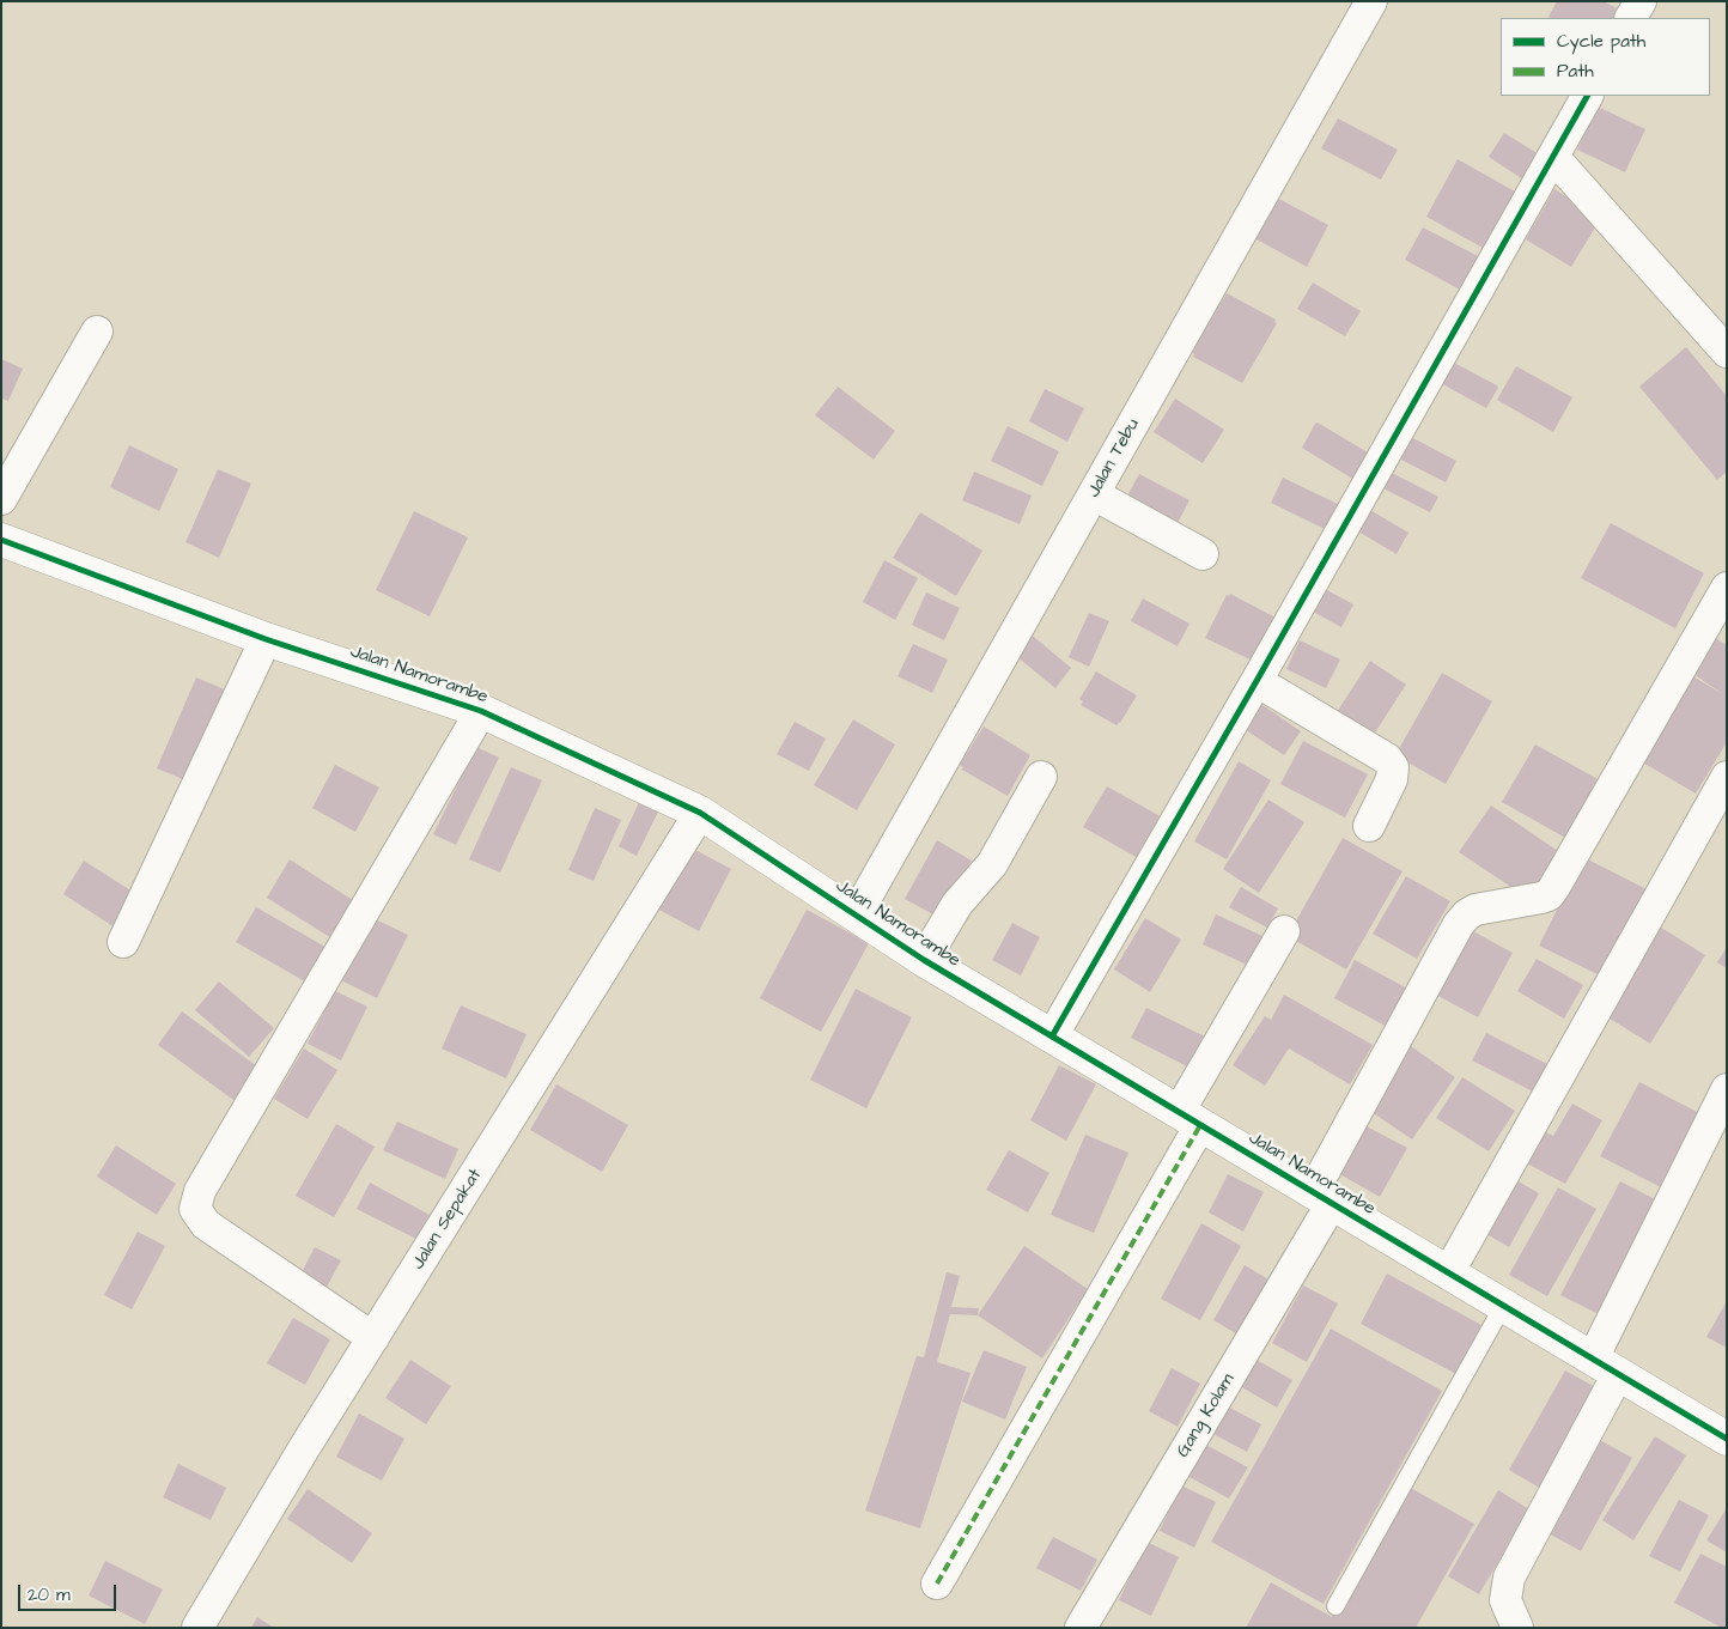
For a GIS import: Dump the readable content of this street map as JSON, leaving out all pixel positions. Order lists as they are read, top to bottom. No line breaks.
{"streets":{"street":["Jalan Tebu","Jalan Namorambe","Jalan Sepakat","Gang Kolam"]},"crossings":[["Jalan Tebu","Jalan Namorambe"],["Jalan Namorambe","Jalan Sepakat"],["Jalan Namorambe","Gang Kolam"]],"legend":["Cycle path","Path"],"scale_bar":"20 m"}
